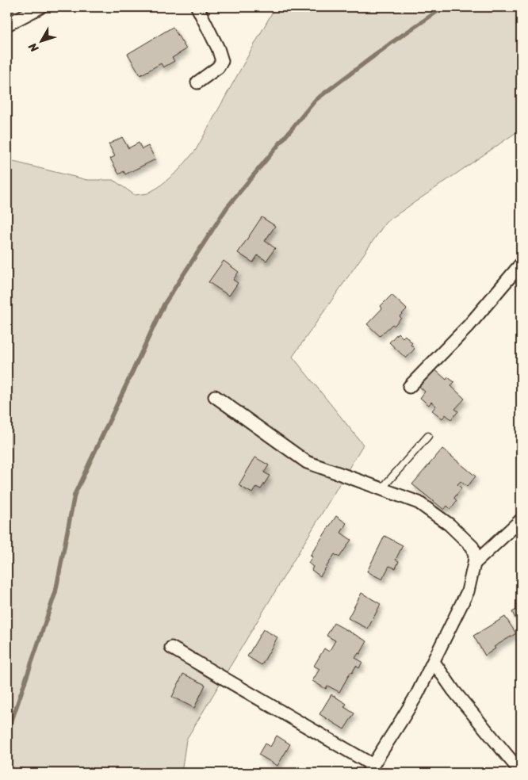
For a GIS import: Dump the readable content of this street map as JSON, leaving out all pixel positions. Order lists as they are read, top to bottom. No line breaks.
{"north":"bottom left"}
